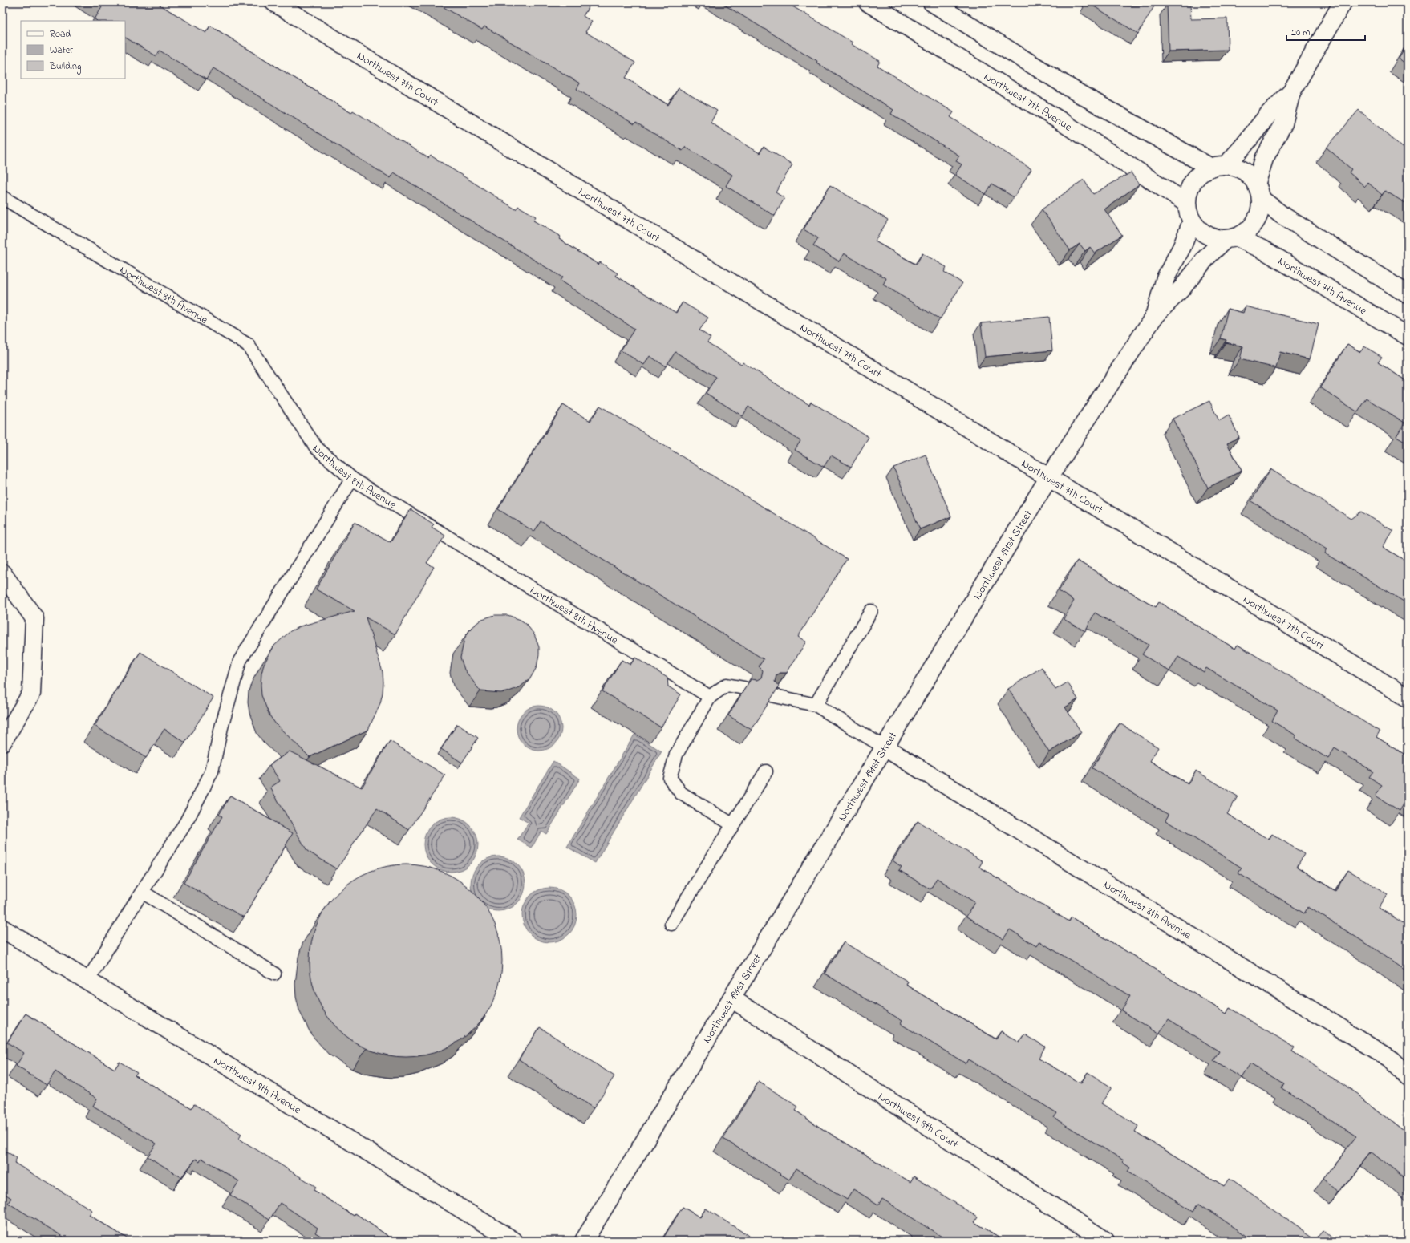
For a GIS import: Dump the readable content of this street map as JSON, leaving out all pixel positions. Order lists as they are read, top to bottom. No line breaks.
{"streets":{"street":["Northwest 7th Court","Northwest 7th Avenue","Northwest 8th Avenue","Northwest 191st Street","Northwest 9th Avenue","Northwest 8th Court"]},"crossings":[["Northwest 7th Court","Northwest 191st Street"],["Northwest 7th Avenue","Northwest 191st Street"],["Northwest 8th Avenue","Northwest 191st Street"],["Northwest 191st Street","Northwest 8th Court"]],"legend":["Road","Water","Building"],"scale_bar":"20 m"}
